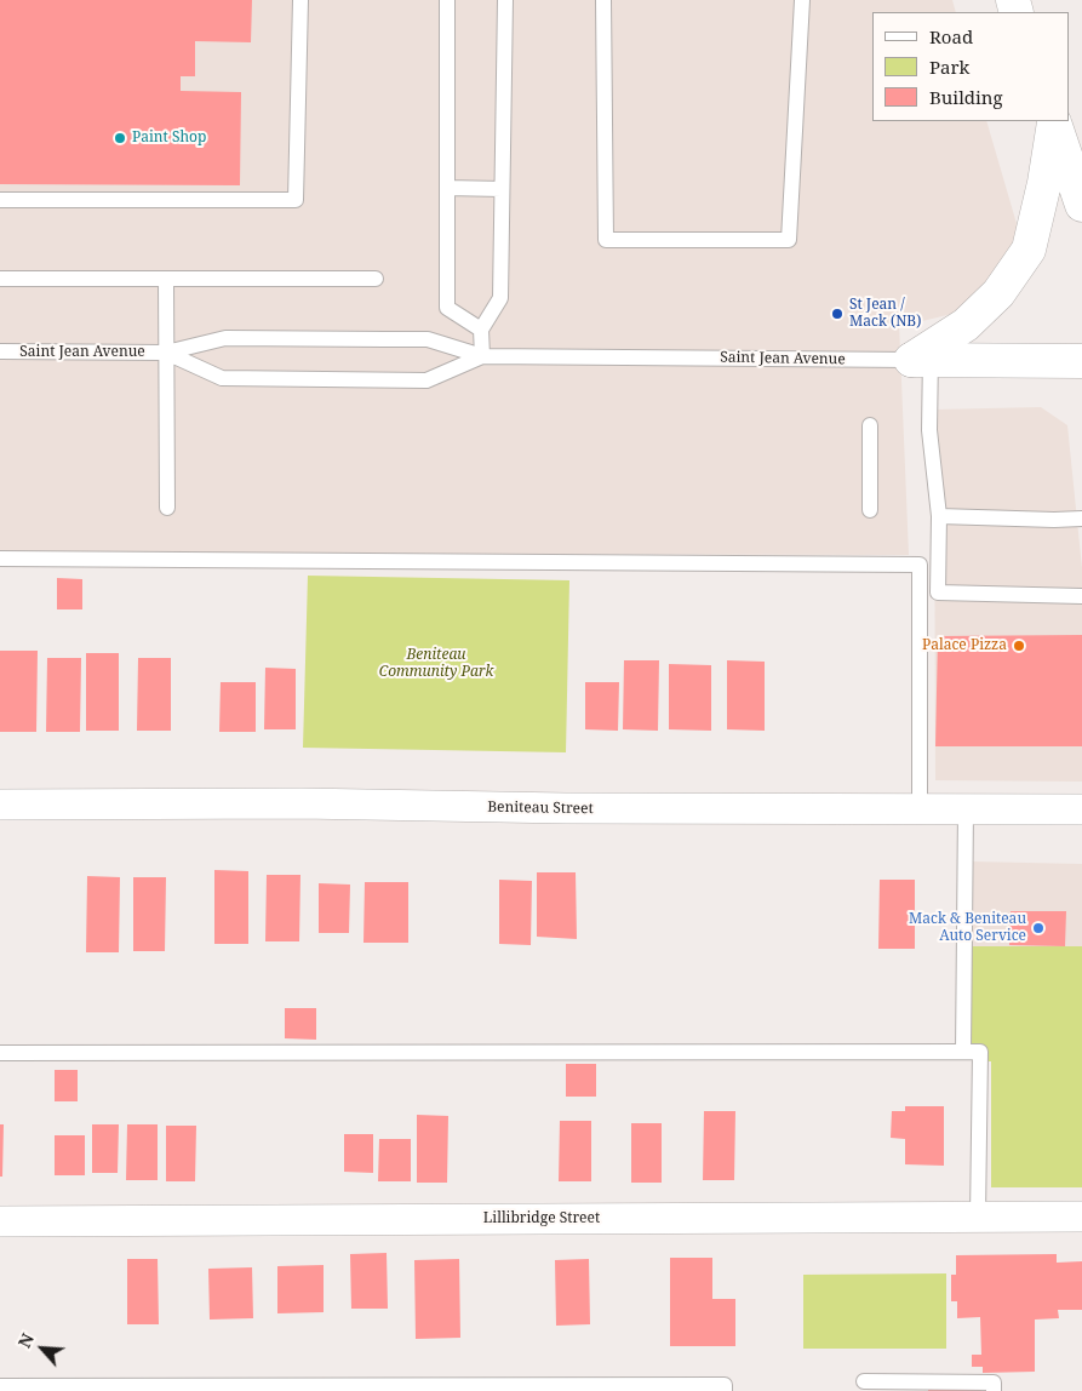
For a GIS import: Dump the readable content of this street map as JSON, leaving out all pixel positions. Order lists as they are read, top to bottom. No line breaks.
{"streets":{"main road":["Saint Jean Avenue"],"street":["Beniteau Street","Lillibridge Street"]},"parks":["Beniteau Community Park"],"places":["Paint Shop","St Jean / Mack (NB)","Palace Pizza","Mack & Beniteau Auto Service"],"legend":["Road","Park","Building"],"north":"top left"}
